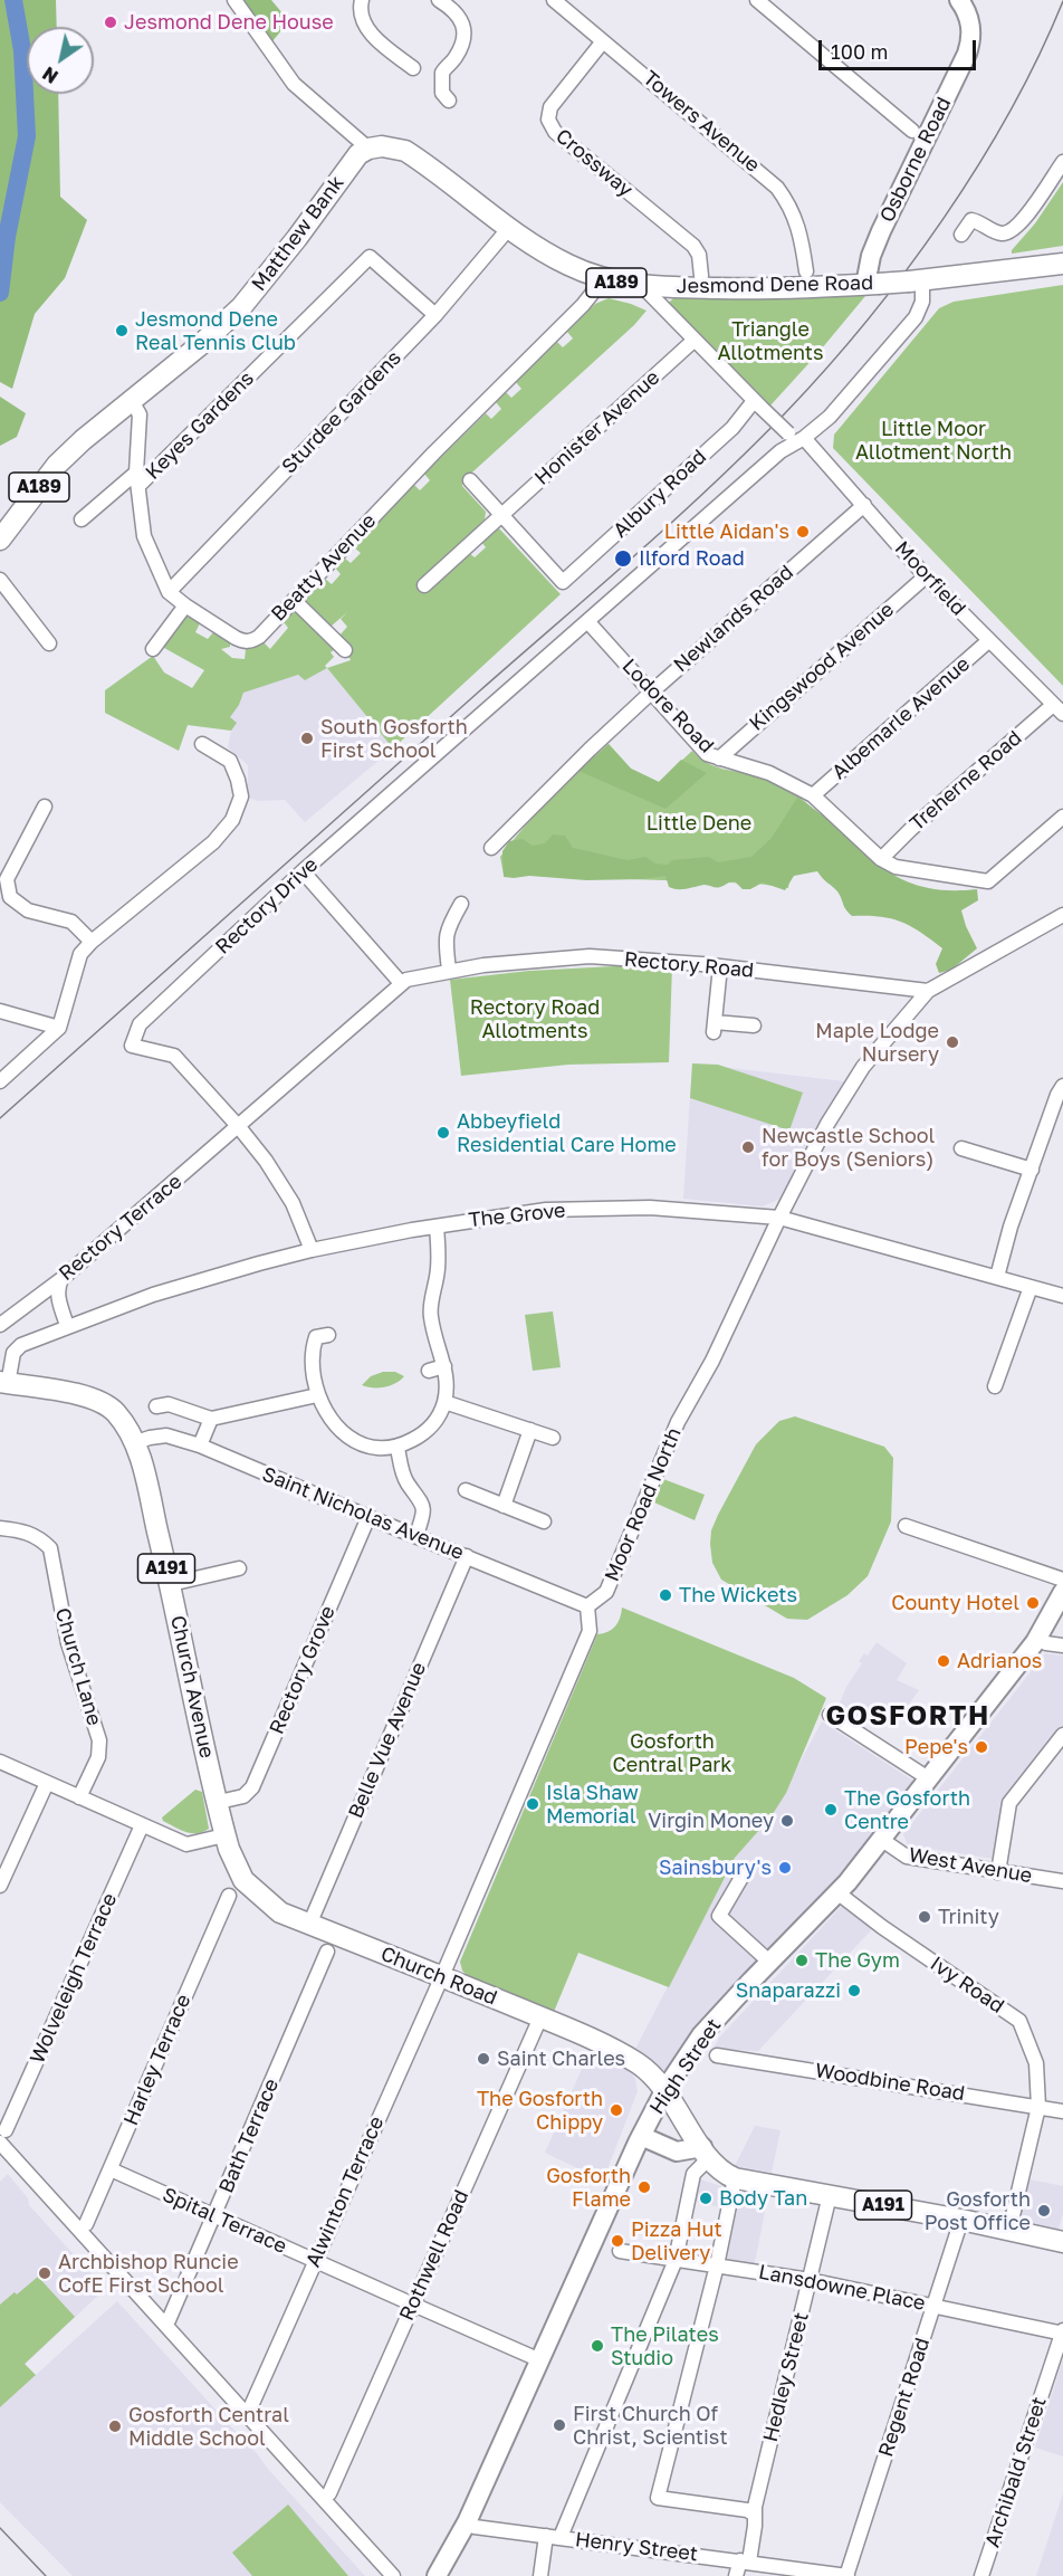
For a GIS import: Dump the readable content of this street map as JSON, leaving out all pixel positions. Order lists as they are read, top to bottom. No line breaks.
{"streets":{"main road":["Osborne Road","Matthew Bank","A189","Jesmond Dene Road","A191","Church Avenue","Church Road","High Street"],"street":["Towers Avenue","Crossway","Sturdee Gardens","Keyes Gardens","Honister Avenue","Albury Road","Beatty Avenue","Moorfield","Newlands Road","Kingswood Avenue","Lodore Road","Albemarle Avenue","Treherne Road","Rectory Drive","Rectory Road","The Grove","Rectory Terrace","Moor Road North","Saint Nicholas Avenue","Church Lane","Rectory Grove","Belle Vue Avenue","West Avenue","Wolveleigh Terrace","Ivy Road","Harley Terrace","Woodbine Road","Bath Terrace","Alwinton Terrace","Spital Terrace","Rothwell Road","Lansdowne Place","Hedley Street","Regent Road","Archibald Street","Henry Street"]},"crossings":[["Towers Avenue","Crossway"],["Osborne Road","Jesmond Dene Road"],["Matthew Bank","Jesmond Dene Road"],["Matthew Bank","Beatty Avenue"],["Jesmond Dene Road","Sturdee Gardens"],["Jesmond Dene Road","Beatty Avenue"],["Jesmond Dene Road","Moorfield"],["Sturdee Gardens","Keyes Gardens"],["Sturdee Gardens","Beatty Avenue"],["Keyes Gardens","Beatty Avenue"],["Honister Avenue","Albury Road"],["Honister Avenue","Moorfield"],["Albury Road","Moorfield"],["Moorfield","Newlands Road"],["Moorfield","Kingswood Avenue"],["Moorfield","Albemarle Avenue"],["Moorfield","Treherne Road"],["Newlands Road","Lodore Road"],["Kingswood Avenue","Lodore Road"],["Lodore Road","Albemarle Avenue"],["Lodore Road","Treherne Road"],["Lodore Road","Rectory Drive"],["Rectory Drive","Rectory Road"],["Rectory Drive","Rectory Terrace"],["Rectory Road","Rectory Terrace"],["Rectory Road","Moor Road North"],["The Grove","Moor Road North"],["The Grove","Church Avenue"],["Moor Road North","Saint Nicholas Avenue"],["Saint Nicholas Avenue","Rectory Grove"],["Saint Nicholas Avenue","Church Avenue"],["Saint Nicholas Avenue","Belle Vue Avenue"],["A191","Church Road"],["A191","Ivy Road"],["A191","High Street"],["A191","Hedley Street"],["A191","Regent Road"],["Rectory Grove","Church Avenue"],["Church Avenue","Church Road"],["Belle Vue Avenue","Church Road"],["West Avenue","High Street"],["Church Road","High Street"],["Church Road","Alwinton Terrace"],["Church Road","Rothwell Road"],["Ivy Road","High Street"],["Ivy Road","Woodbine Road"],["Harley Terrace","Spital Terrace"],["High Street","Spital Terrace"],["High Street","Henry Street"],["Bath Terrace","Spital Terrace"],["Alwinton Terrace","Spital Terrace"],["Spital Terrace","Rothwell Road"],["Lansdowne Place","Hedley Street"],["Lansdowne Place","Regent Road"],["Lansdowne Place","Archibald Street"],["Hedley Street","Henry Street"],["Regent Road","Henry Street"]],"districts":["GOSFORTH"],"parks":["Triangle Allotments","Little Moor Allotment North","Little Dene","Rectory Road Allotments","Gosforth Central Park"],"places":["Jesmond Dene House","Jesmond Dene Real Tennis Club","Little Aidan's","Ilford Road","South Gosforth First School","Maple Lodge Nursery","Abbeyfield Residential Care Home","Newcastle School for Boys (Seniors)","The Wickets","County Hotel","Adrianos","Pepe's","Isla Shaw Memorial","The Gosforth Centre","Virgin Money","Sainsbury's","Trinity","The Gym","Snaparazzi","Saint Charles","The Gosforth Chippy","Gosforth Flame","Body Tan","Gosforth Post Office","Pizza Hut Delivery","Archbishop Runcie CofE First School","The Pilates Studio","First Church Of Christ, Scientist","Gosforth Central Middle School"],"scale_bar":"100 m","north":"bottom left"}
